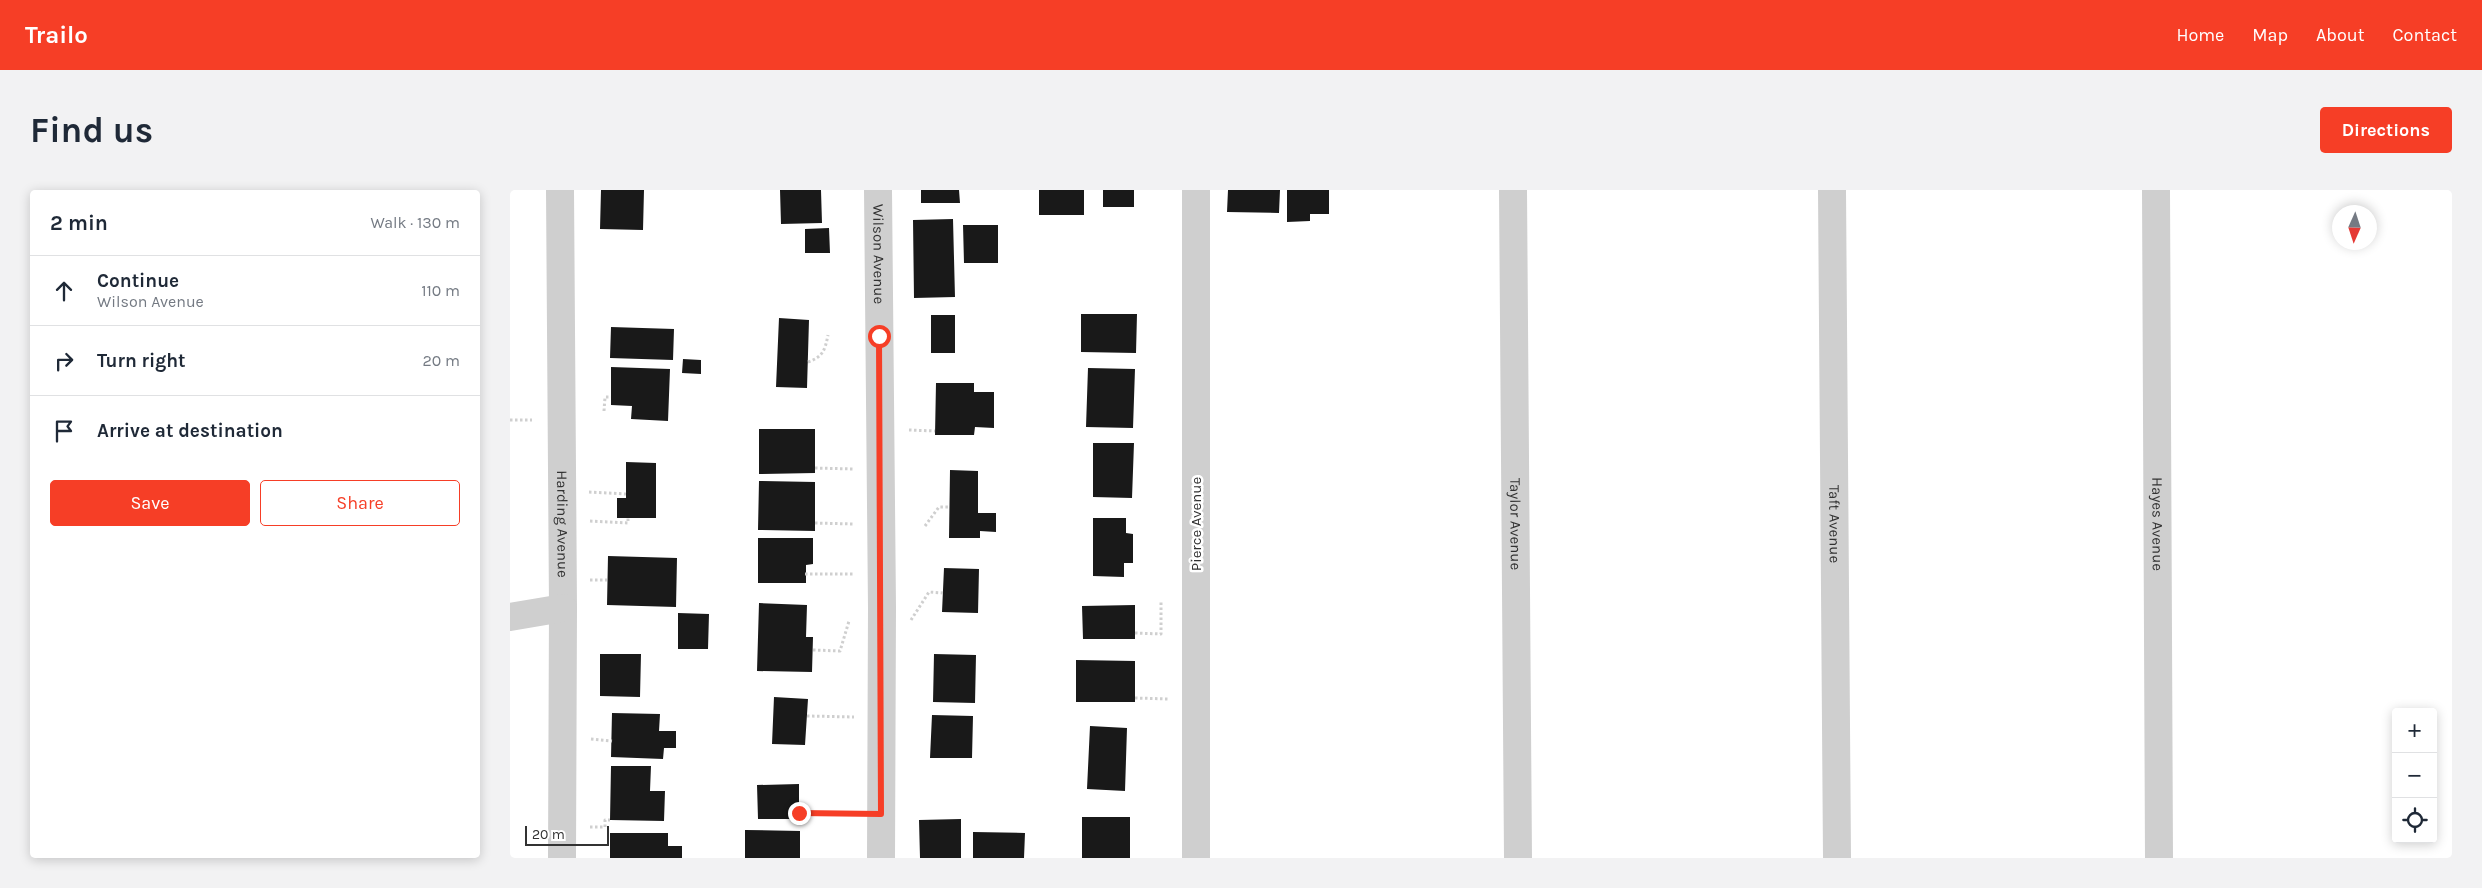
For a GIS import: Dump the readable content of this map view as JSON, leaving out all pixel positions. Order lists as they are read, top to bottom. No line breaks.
{"streets":{"street":["Wilson Avenue","Harding Avenue","Pierce Avenue","Taylor Avenue","Taft Avenue","Hayes Avenue"]},"scale_bar":"20 m","north":"bottom","page":{"header":"Trailo","nav":["Home","Map","About","Contact"],"buttons":["Directions",["Save","Share"]],"title":"Find us","heading":["2 min","Walk · 130 m"],"list":[["Continue","Wilson Avenue","110 m"],["Turn right","20 m"],"Arrive at destination"],"map_buttons":["+","−"],"scale":"20 m"}}
